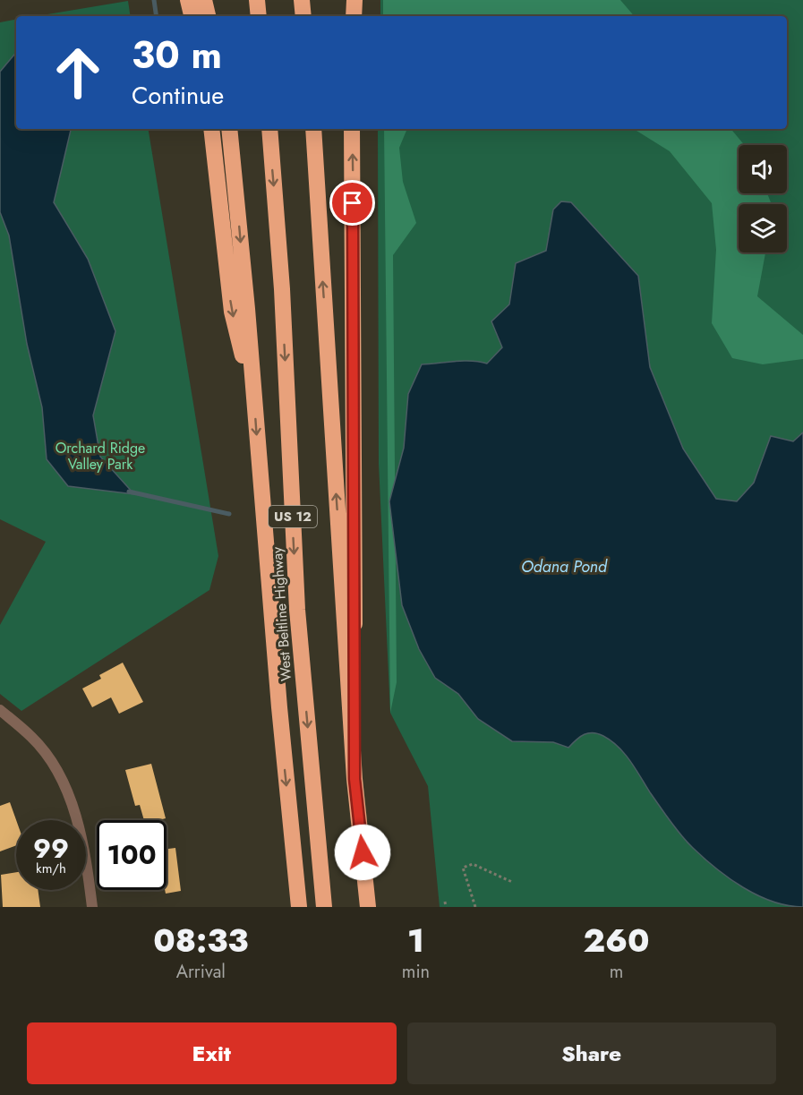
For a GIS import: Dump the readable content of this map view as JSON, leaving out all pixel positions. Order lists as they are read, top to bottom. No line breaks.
{"streets":{"highway":["US 12","West Beltline Highway"]},"water":["Odana Pond"],"parks":["Orchard Ridge Valley Park"],"page":{"turn":["30 m","Continue"],"speed":"99 km/h","limit":"100","eta":["08:33","Arrival","1","min","260","m"],"buttons":["Exit","Share"]}}
